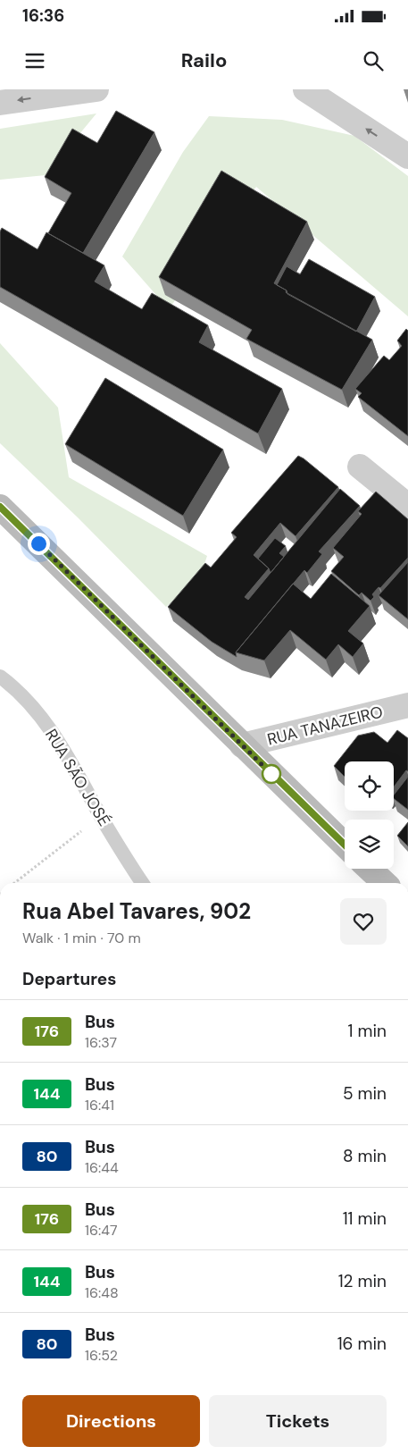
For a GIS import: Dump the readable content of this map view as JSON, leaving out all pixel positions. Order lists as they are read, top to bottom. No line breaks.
{"streets":{"street":["RUA TANAZEIRO"],"lane":["RUA SÃO JOSÉ"]},"lines":["bus line 176"],"page":{"status":"16:36","header":"Railo","heading":[["Rua Abel Tavares, 902","Walk · 1 min · 70 m"],"Departures"],"list":[{"mark":"176","name":"Bus","note":"16:37","value":"1 min"},{"mark":"144","name":"Bus","note":"16:41","value":"5 min"},{"mark":"80","name":"Bus","note":"16:44","value":"8 min"},{"mark":"176","name":"Bus","note":"16:47","value":"11 min"},{"mark":"144","name":"Bus","note":"16:48","value":"12 min"},{"mark":"80","name":"Bus","note":"16:52","value":"16 min"}],"buttons":["Directions","Tickets"]}}
